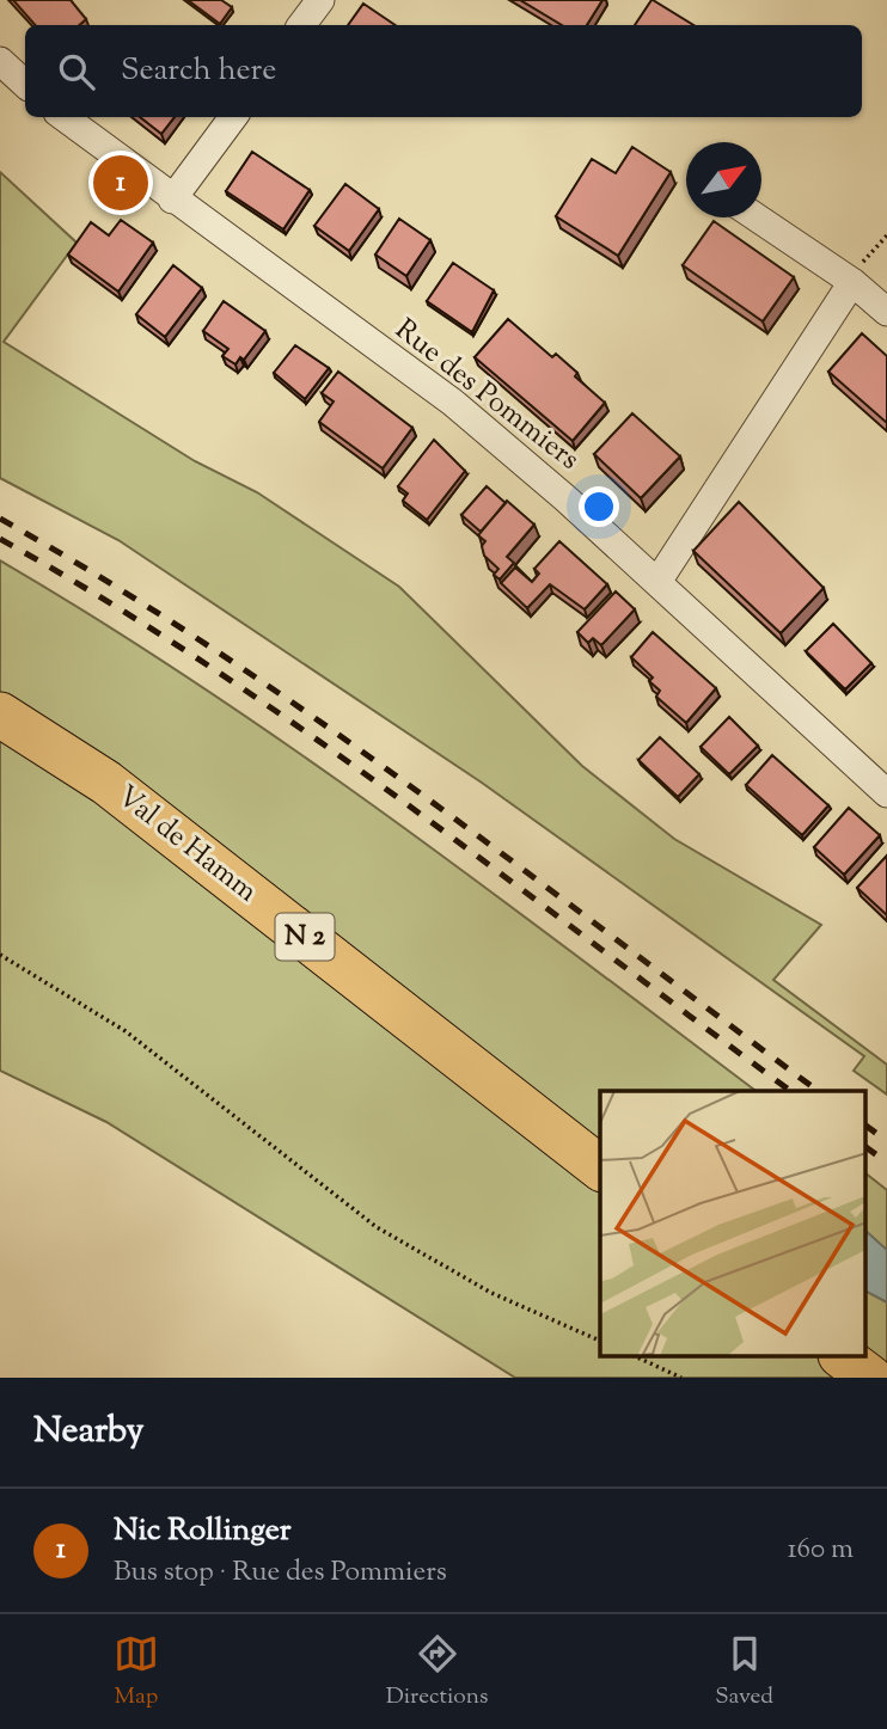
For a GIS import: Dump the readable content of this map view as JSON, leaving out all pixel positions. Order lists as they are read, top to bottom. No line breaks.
{"streets":{"main road":["Val de Hamm","N 2"],"street":["Rue des Pommiers"]},"north":"top right","page":{"search":"Search here","pins":"1","heading":"Nearby","list":[{"mark":"1","name":"Nic Rollinger","note":"Bus stop · Rue des Pommiers","value":"160 m"}],"nav":["Map","Directions","Saved"]}}
